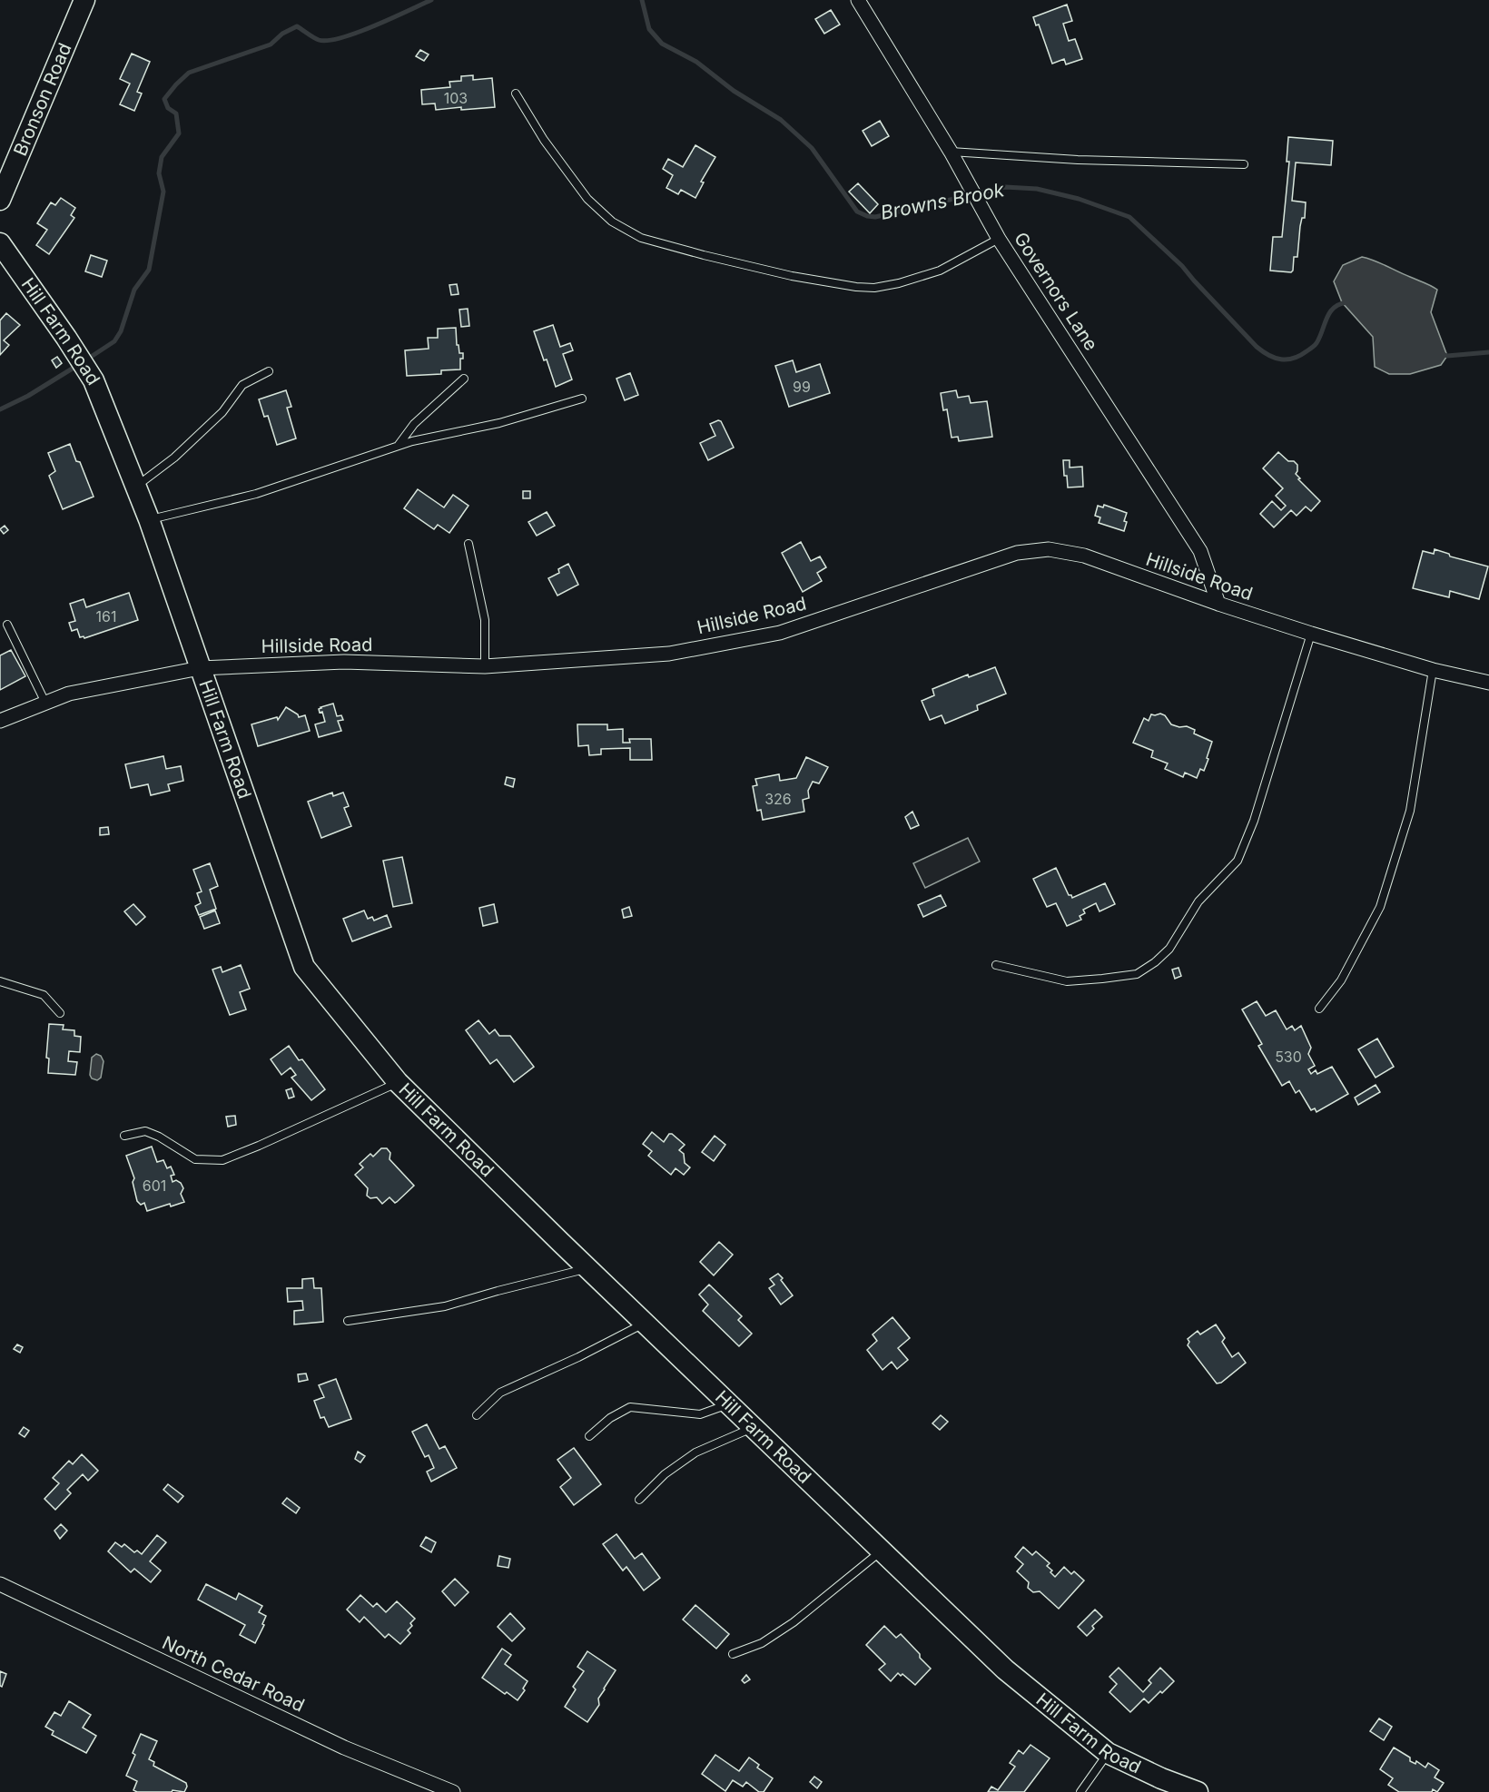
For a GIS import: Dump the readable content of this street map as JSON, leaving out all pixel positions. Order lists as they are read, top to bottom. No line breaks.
{"streets":{"main road":["Bronson Road","Hill Farm Road"],"street":["Governors Lane","Hillside Road","North Cedar Road"]},"crossings":[["Governors Lane","Hillside Road"],["Hill Farm Road","Hillside Road"]],"water":["Browns Brook"],"house_numbers":["103","99","161","326","530","601"]}
